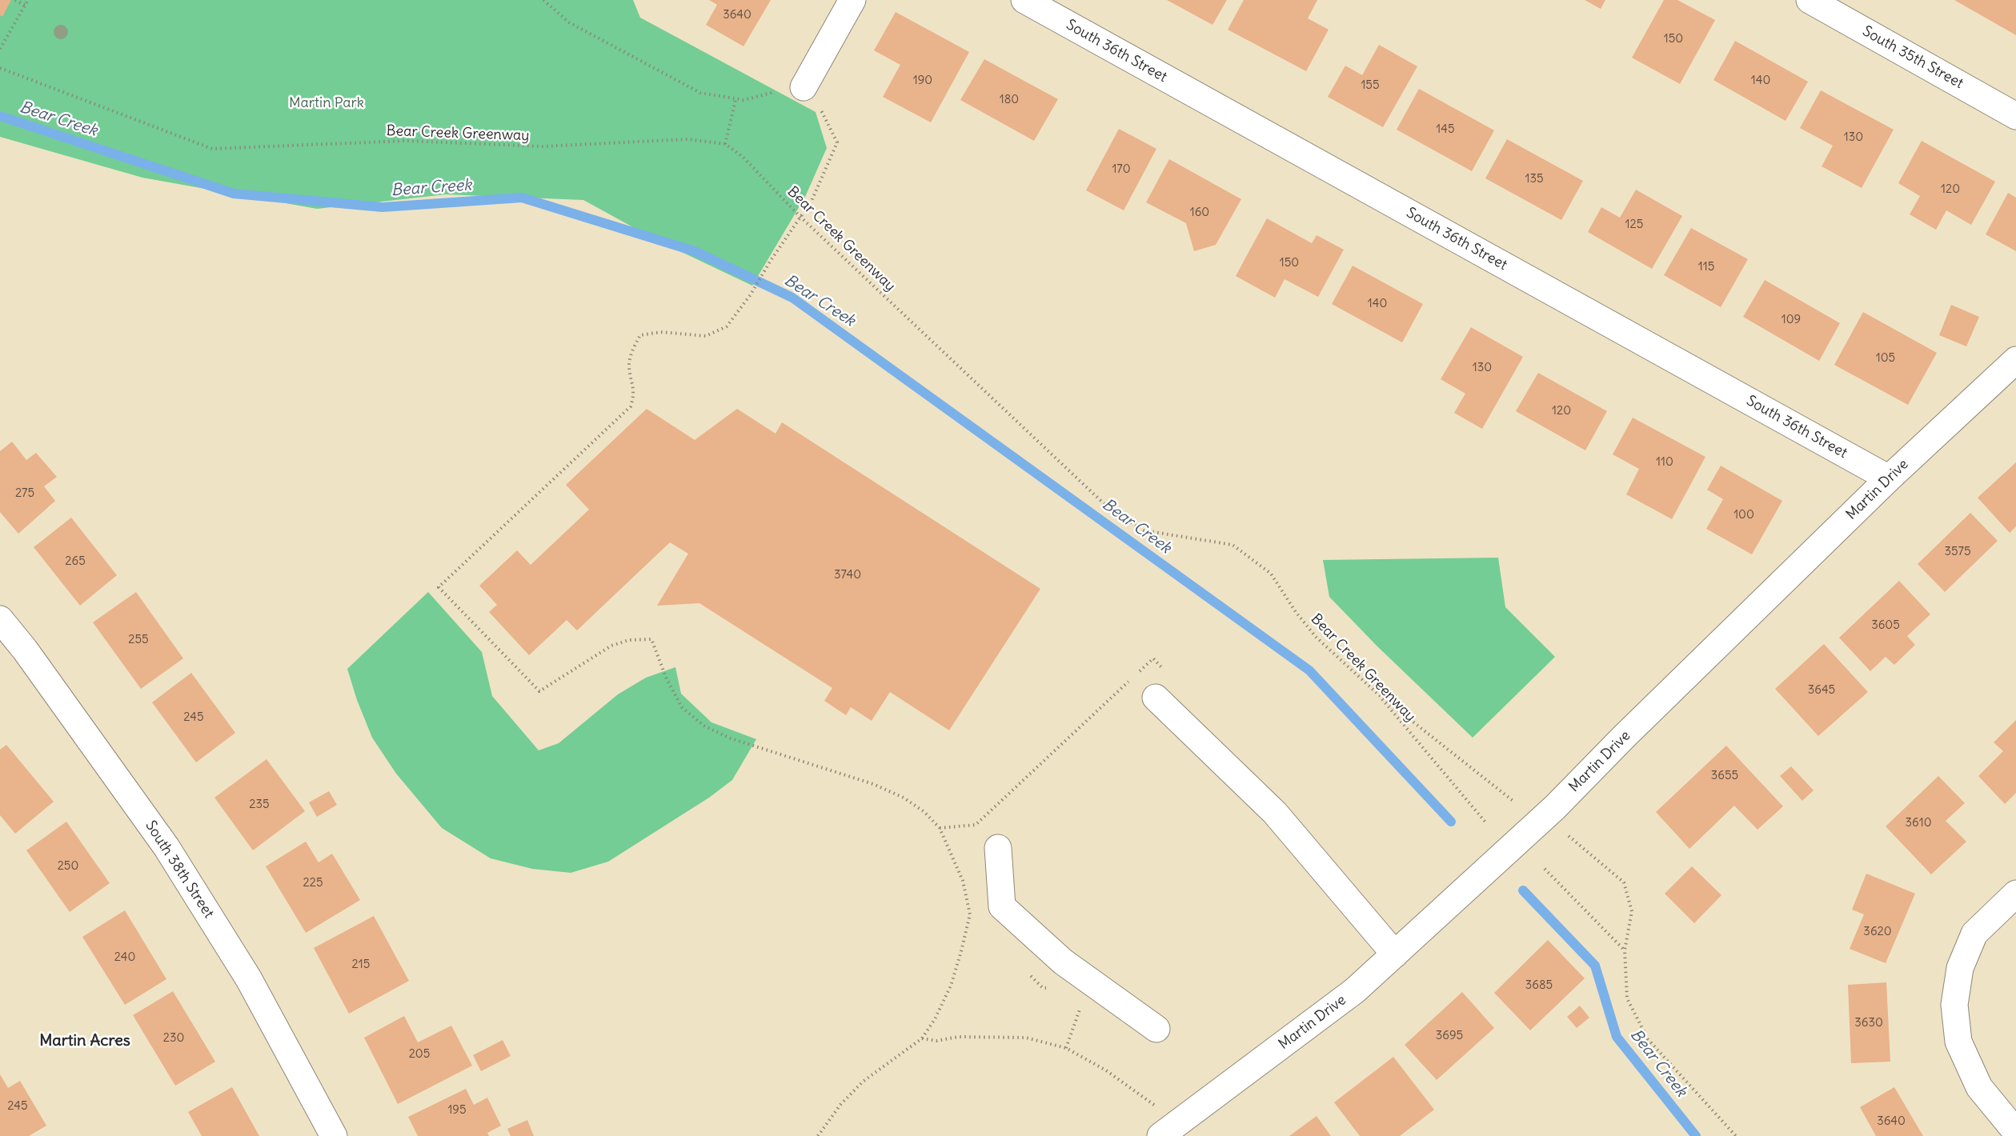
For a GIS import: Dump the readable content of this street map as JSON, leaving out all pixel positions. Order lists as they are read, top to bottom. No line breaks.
{"streets":{"street":["South 36th Street","South 35th Street","Martin Drive","South 38th Street"],"path":["Bear Creek Greenway"]},"crossings":[["South 36th Street","Martin Drive"]],"districts":["Martin Acres"],"water":["Bear Creek"],"parks":["Martin Park"],"house_numbers":["3640","150","190","140","155","180","145","130","170","135","120","160","125","150","115","140","109","105","130","120","110","275","100","3575","265","3740","3605","255","3645","245","3655","235","3610","250","225","3620","240","215","3685","3630","3695","230","205","245","195","3640"]}
